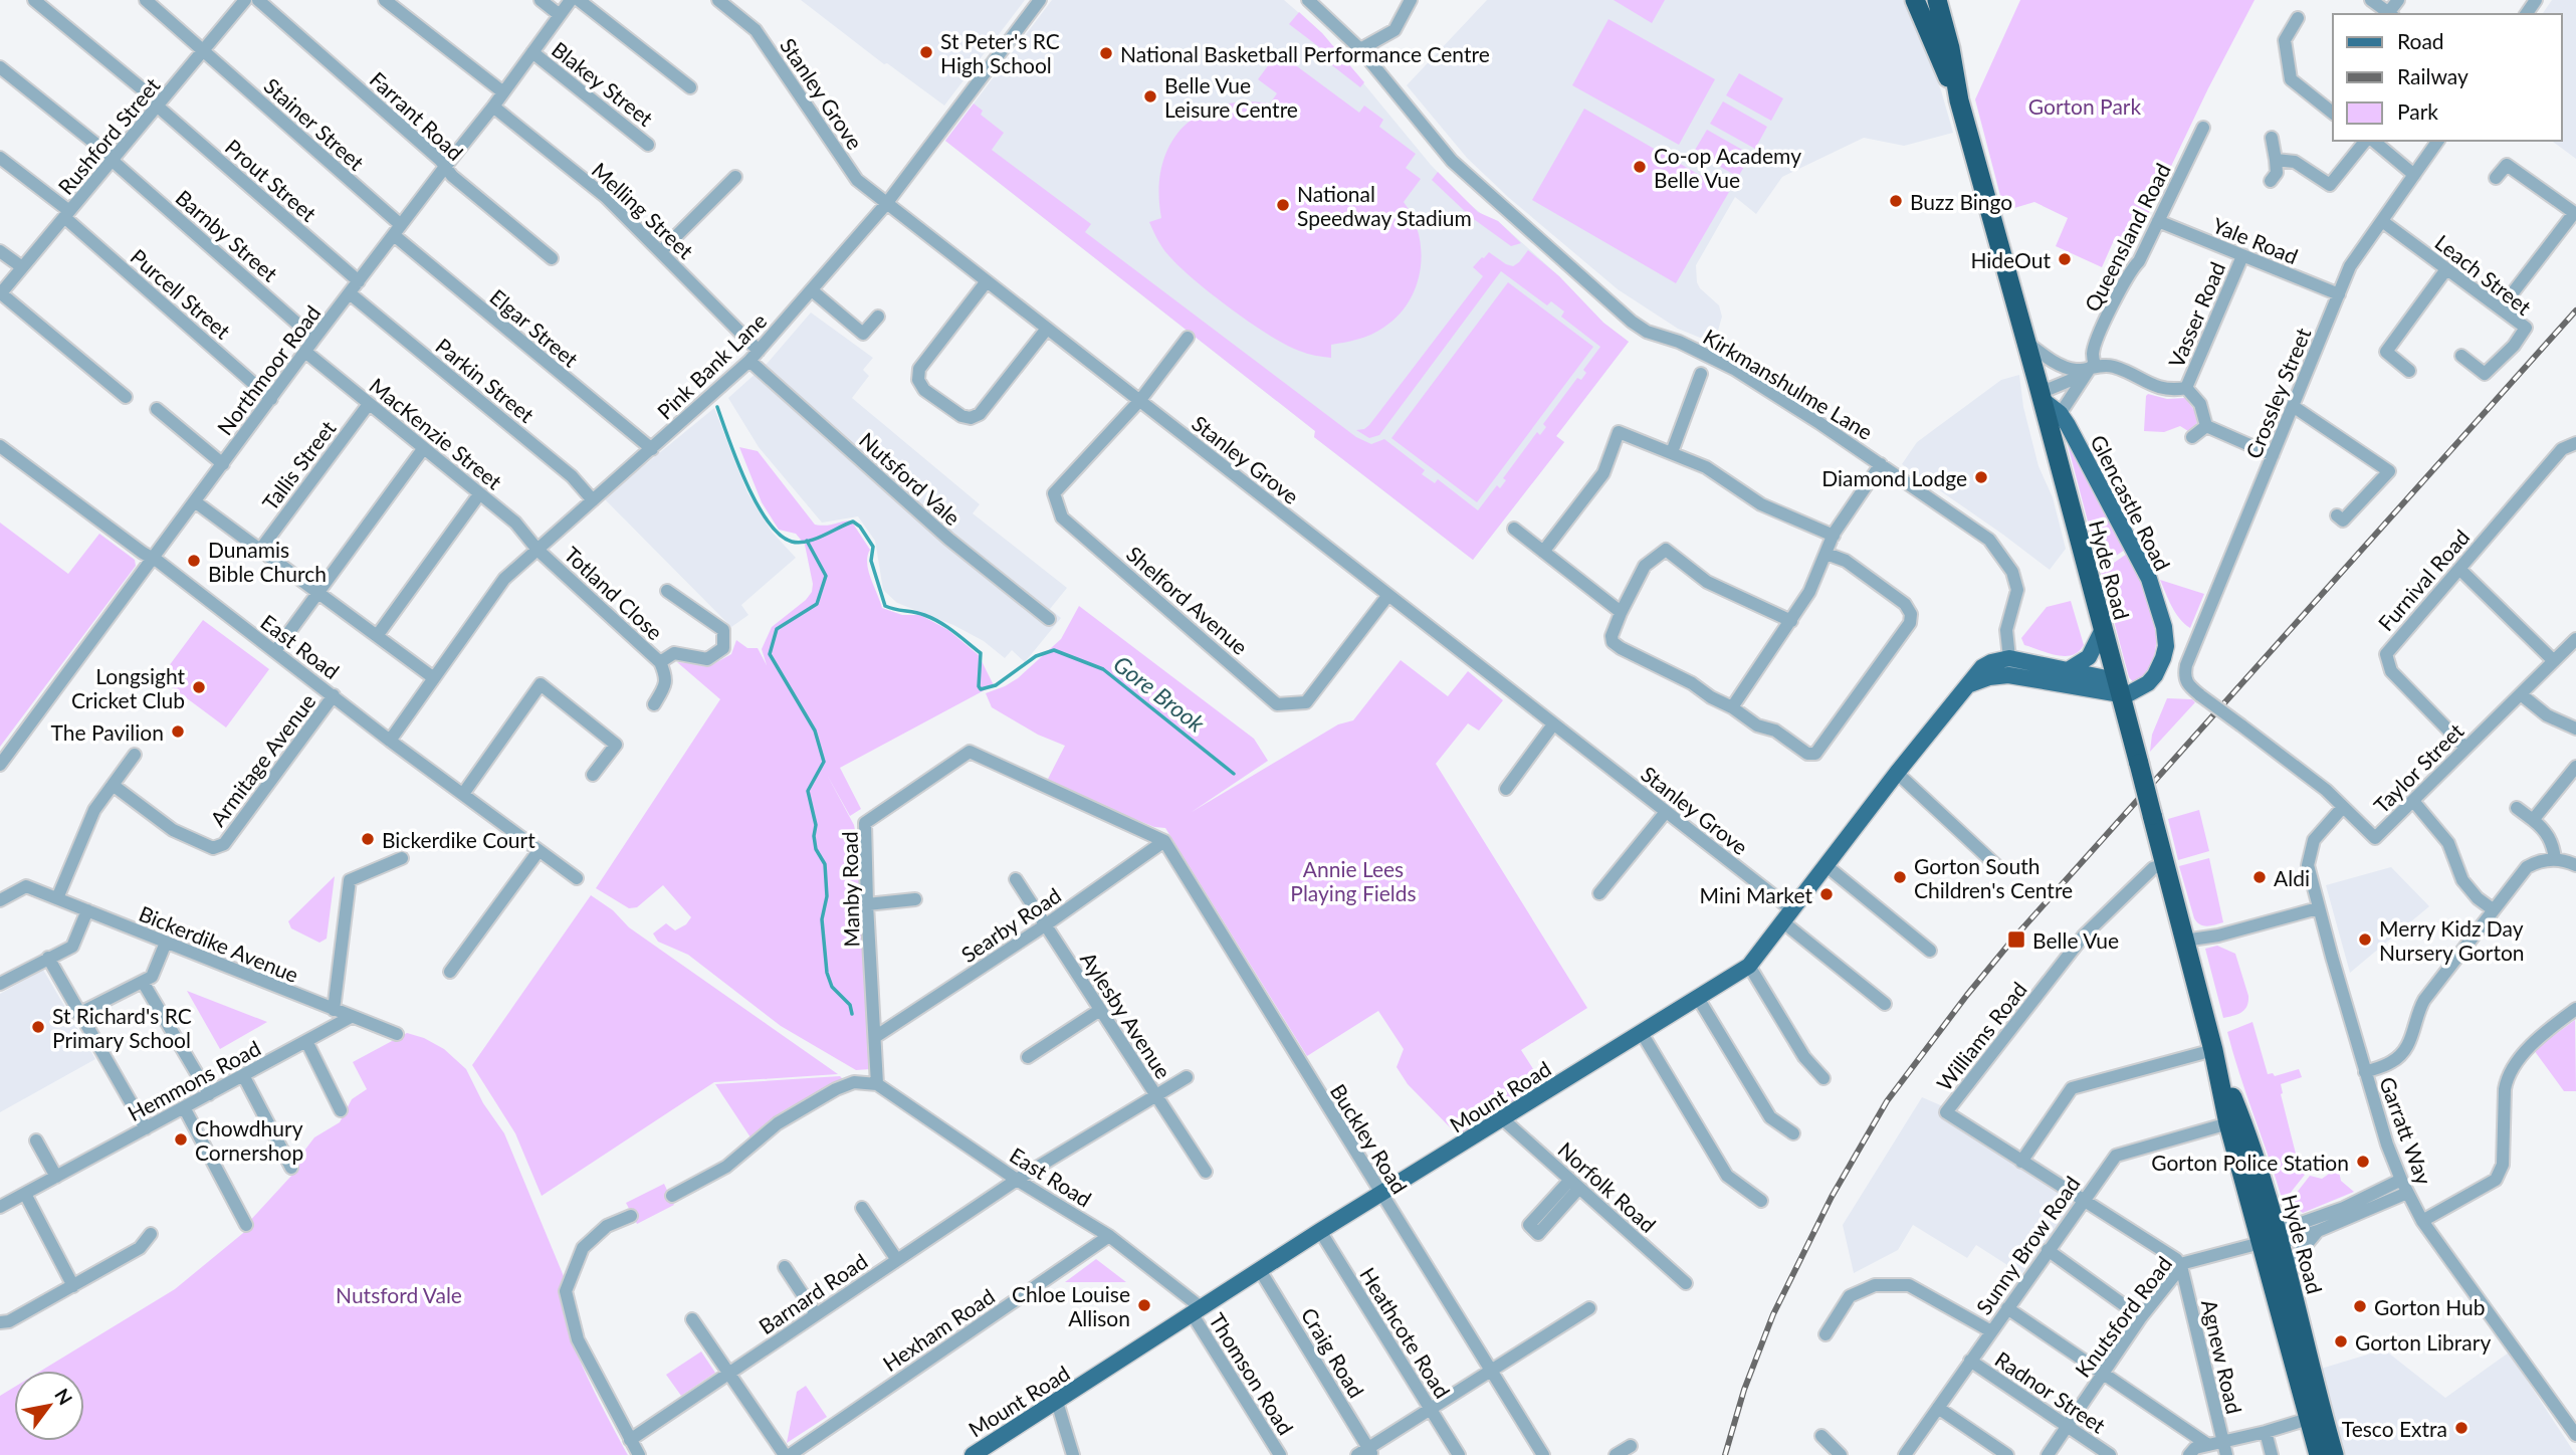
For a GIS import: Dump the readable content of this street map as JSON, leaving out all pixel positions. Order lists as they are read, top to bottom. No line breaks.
{"streets":{"highway":["Hyde Road"],"main road":["Glencastle Road","Mount Road"],"street":["Blakey Street","Stanley Grove","Farrant Road","Stainer Street","Rushford Street","Prout Street","Melling Street","Barnby Street","Queensland Road","Yale Road","Leach Street","Purcell Street","Vasser Road","Elgar Street","Pink Bank Lane","Northmoor Road","Parkin Street","Kirkmanshulme Lane","Crossley Street","MacKenzie Street","Tallis Street","Nutsford Vale","Furnival Road","Totland Close","Shelford Avenue","East Road","Armitage Avenue","Taylor Street","Manby Road","Searby Road","Bickerdike Avenue","Aylesby Avenue","Williams Road","Hemmons Road","Garratt Way","Buckley Road","Norfolk Road","Sunny Brow Road","Barnard Road","Knutsford Road","Hexham Road","Heathcote Road","Craig Road","Agnew Road","Thomson Road","Radnor Street"]},"crossings":[["Blakey Street","Northmoor Road"],["Stanley Grove","Pink Bank Lane"],["Stanley Grove","Shelford Avenue"],["Stanley Grove","Mount Road"],["Farrant Road","Northmoor Road"],["Stainer Street","Rushford Street"],["Stainer Street","Elgar Street"],["Stainer Street","Northmoor Road"],["Rushford Street","Prout Street"],["Rushford Street","Barnby Street"],["Rushford Street","Purcell Street"],["Prout Street","Northmoor Road"],["Melling Street","Pink Bank Lane"],["Melling Street","Northmoor Road"],["Melling Street","Nutsford Vale"],["Barnby Street","Northmoor Road"],["Queensland Road","Yale Road"],["Yale Road","Vasser Road"],["Yale Road","Crossley Street"],["Leach Street","Crossley Street"],["Purcell Street","Northmoor Road"],["Elgar Street","Pink Bank Lane"],["Elgar Street","Northmoor Road"],["Pink Bank Lane","Parkin Street"],["Pink Bank Lane","MacKenzie Street"],["Pink Bank Lane","Nutsford Vale"],["Pink Bank Lane","Totland Close"],["Pink Bank Lane","East Road"],["Northmoor Road","Parkin Street"],["Northmoor Road","MacKenzie Street"],["Northmoor Road","East Road"],["Kirkmanshulme Lane","Mount Road"],["Crossley Street","Taylor Street"],["MacKenzie Street","Tallis Street"],["MacKenzie Street","Totland Close"],["Glencastle Road","Hyde Road"],["Hyde Road","Williams Road"],["Hyde Road","Sunny Brow Road"],["Hyde Road","Knutsford Road"],["Furnival Road","Taylor Street"],["East Road","Armitage Avenue"],["East Road","Manby Road"],["East Road","Mount Road"],["East Road","Barnard Road"],["East Road","Hexham Road"],["East Road","Thomson Road"],["Taylor Street","Garratt Way"],["Manby Road","Searby Road"],["Manby Road","Buckley Road"],["Searby Road","Aylesby Avenue"],["Searby Road","Buckley Road"],["Bickerdike Avenue","Hemmons Road"],["Aylesby Avenue","Barnard Road"],["Mount Road","Buckley Road"],["Mount Road","Norfolk Road"],["Mount Road","Heathcote Road"],["Mount Road","Craig Road"],["Mount Road","Thomson Road"],["Sunny Brow Road","Radnor Street"],["Knutsford Road","Agnew Road"],["Knutsford Road","Radnor Street"]],"water":["Gore Brook"],"parks":["Gorton Park","Annie Lees Playing Fields","Nutsford Vale"],"places":{"other":["St Peter's RC High School","National Basketball Performance Centre","Belle Vue Leisure Centre","Co-op Academy Belle Vue","Buzz Bingo","National Speedway Stadium","HideOut","Diamond Lodge","Dunamis Bible Church","Longsight Cricket Club","The Pavilion","Bickerdike Court","Gorton South Children's Centre","Aldi","Mini Market","Merry Kidz Day Nursery Gorton","St Richard's RC Primary School","Chowdhury Cornershop","Gorton Police Station","Chloe Louise Allison","Gorton Hub","Gorton Library","Tesco Extra"],"transit":["Belle Vue"]},"legend":["Road","Railway","Park"],"north":"top right"}
